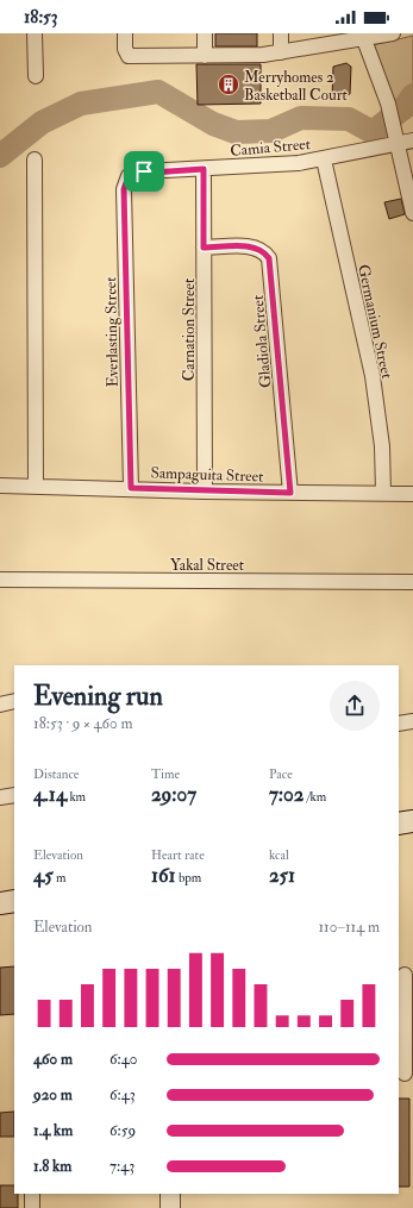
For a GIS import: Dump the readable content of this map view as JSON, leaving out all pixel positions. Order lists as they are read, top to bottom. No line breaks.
{"streets":{"street":["Camia Street","Germanium Street","Carnation Street","Everlasting Street","Gladiola Street","Sampaguita Street","Yakal Street"]},"crossings":[["Camia Street","Germanium Street"],["Camia Street","Carnation Street"],["Camia Street","Everlasting Street"],["Germanium Street","Sampaguita Street"],["Carnation Street","Gladiola Street"],["Carnation Street","Sampaguita Street"],["Everlasting Street","Sampaguita Street"],["Gladiola Street","Sampaguita Street"]],"places":{"building":["Merryhomes 2 Basketball Court"]},"page":{"status":"18:53","heading":["Evening run","18:53 · 9 × 460 m"],"stats":[["Distance","4.14 km"],["Time","29:07"],["Pace","7:02 /km"],["Elevation","45 m"],["Heart rate","161 bpm"],["kcal","251"]],"chart":["Elevation","110–114 m"],"list":[{"name":"460 m","note":"6:40"},{"name":"920 m","note":"6:43"},{"name":"1.4 km","note":"6:59"},{"name":"1.8 km","note":"7:43"}]}}
